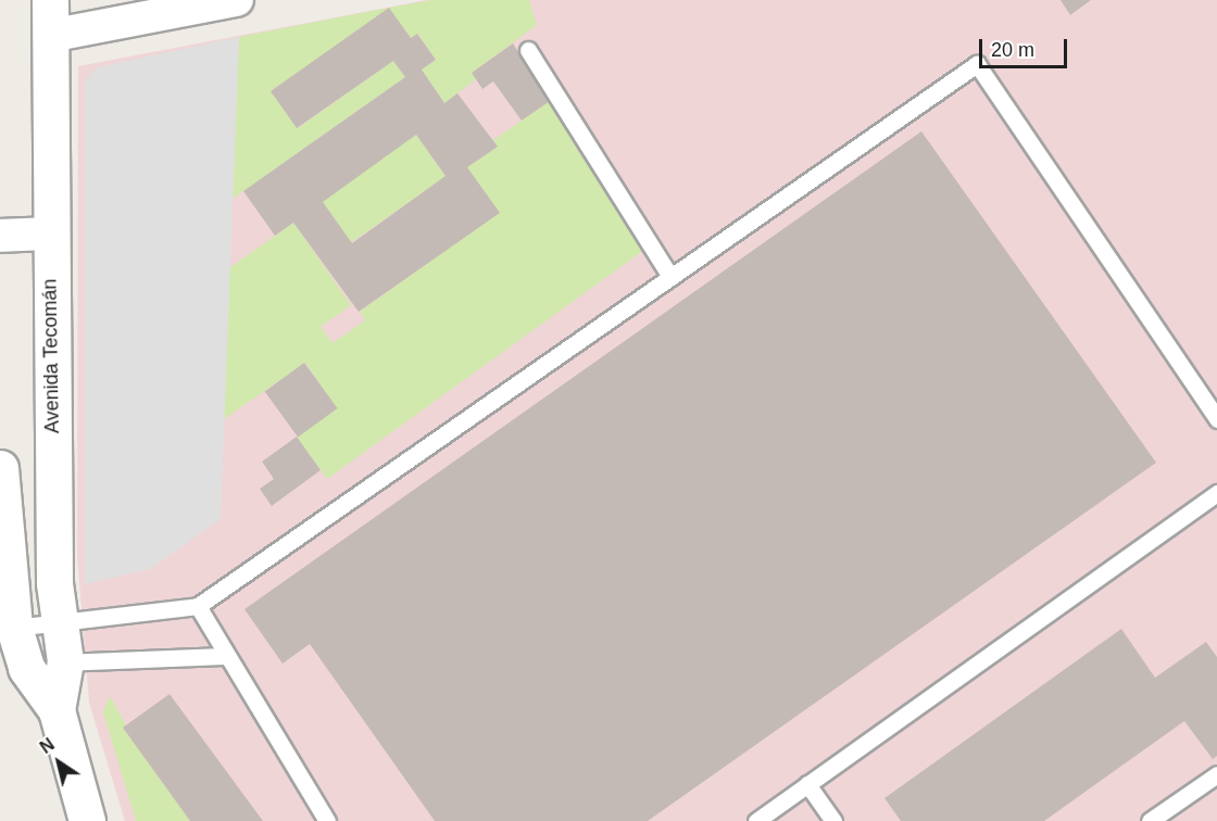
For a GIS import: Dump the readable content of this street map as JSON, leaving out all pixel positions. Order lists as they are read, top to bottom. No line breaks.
{"streets":{"street":["Avenida Tecomán"]},"scale_bar":"20 m","north":"top left"}
